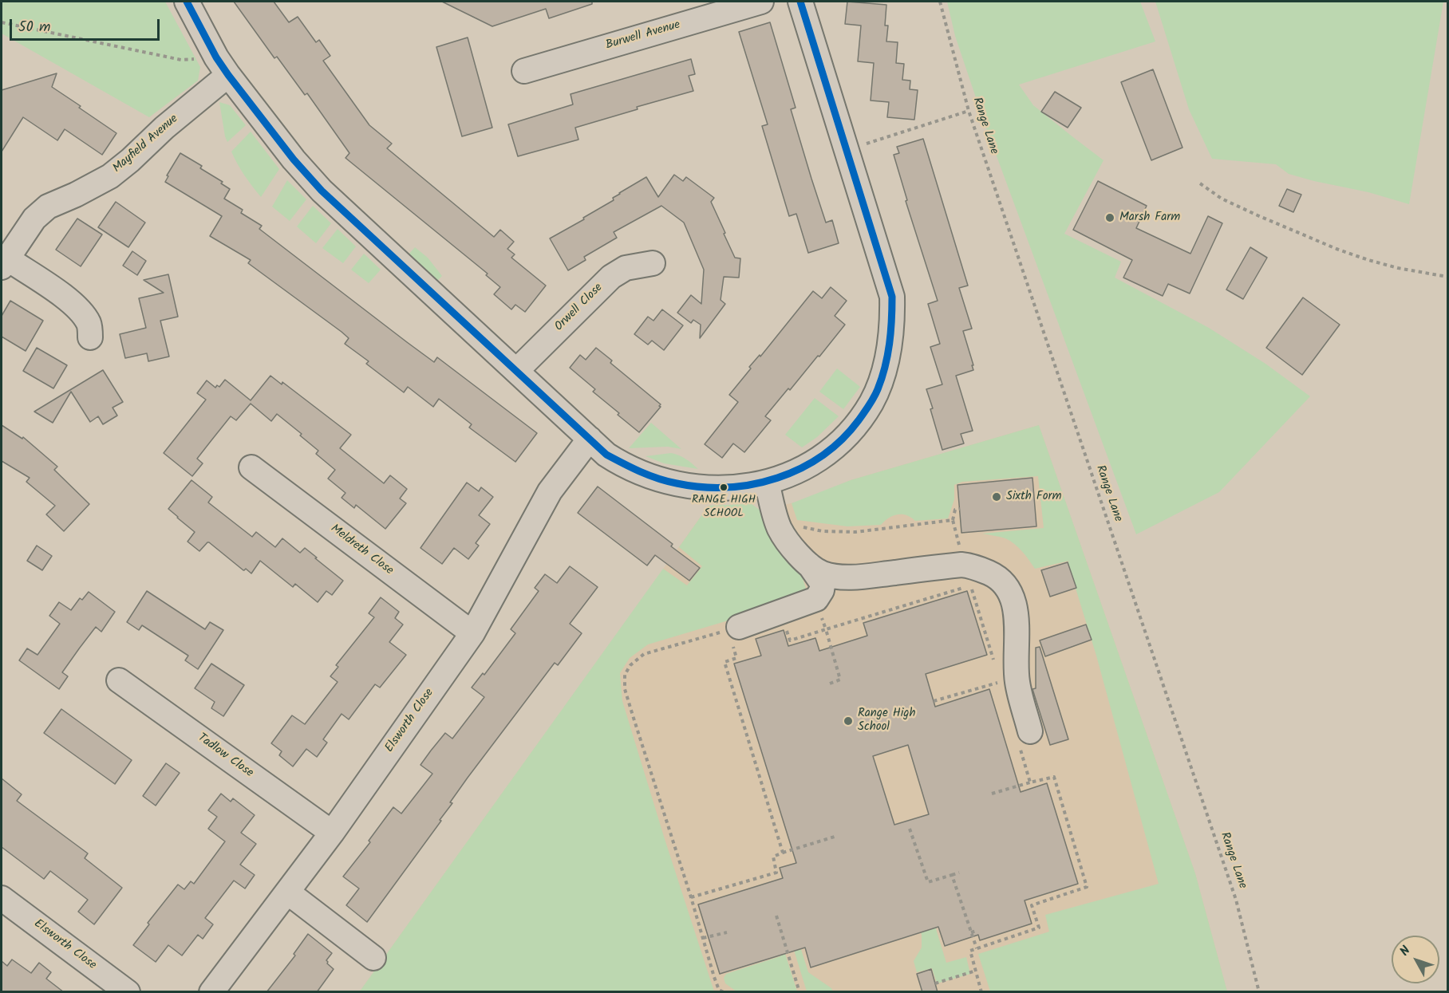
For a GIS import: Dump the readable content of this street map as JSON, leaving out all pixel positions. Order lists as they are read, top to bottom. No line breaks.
{"streets":{"street":["Burwell Avenue","Mayfield Avenue","Orwell Close","Meldreth Close","Elsworth Close","Tadlow Close"],"path":["Range Lane"]},"crossings":[["Meldreth Close","Elsworth Close"],["Elsworth Close","Tadlow Close"]],"places":["Marsh Farm","RANGE HIGH SCHOOL","Sixth Form","Range High School"],"scale_bar":"50 m","north":"top left"}
